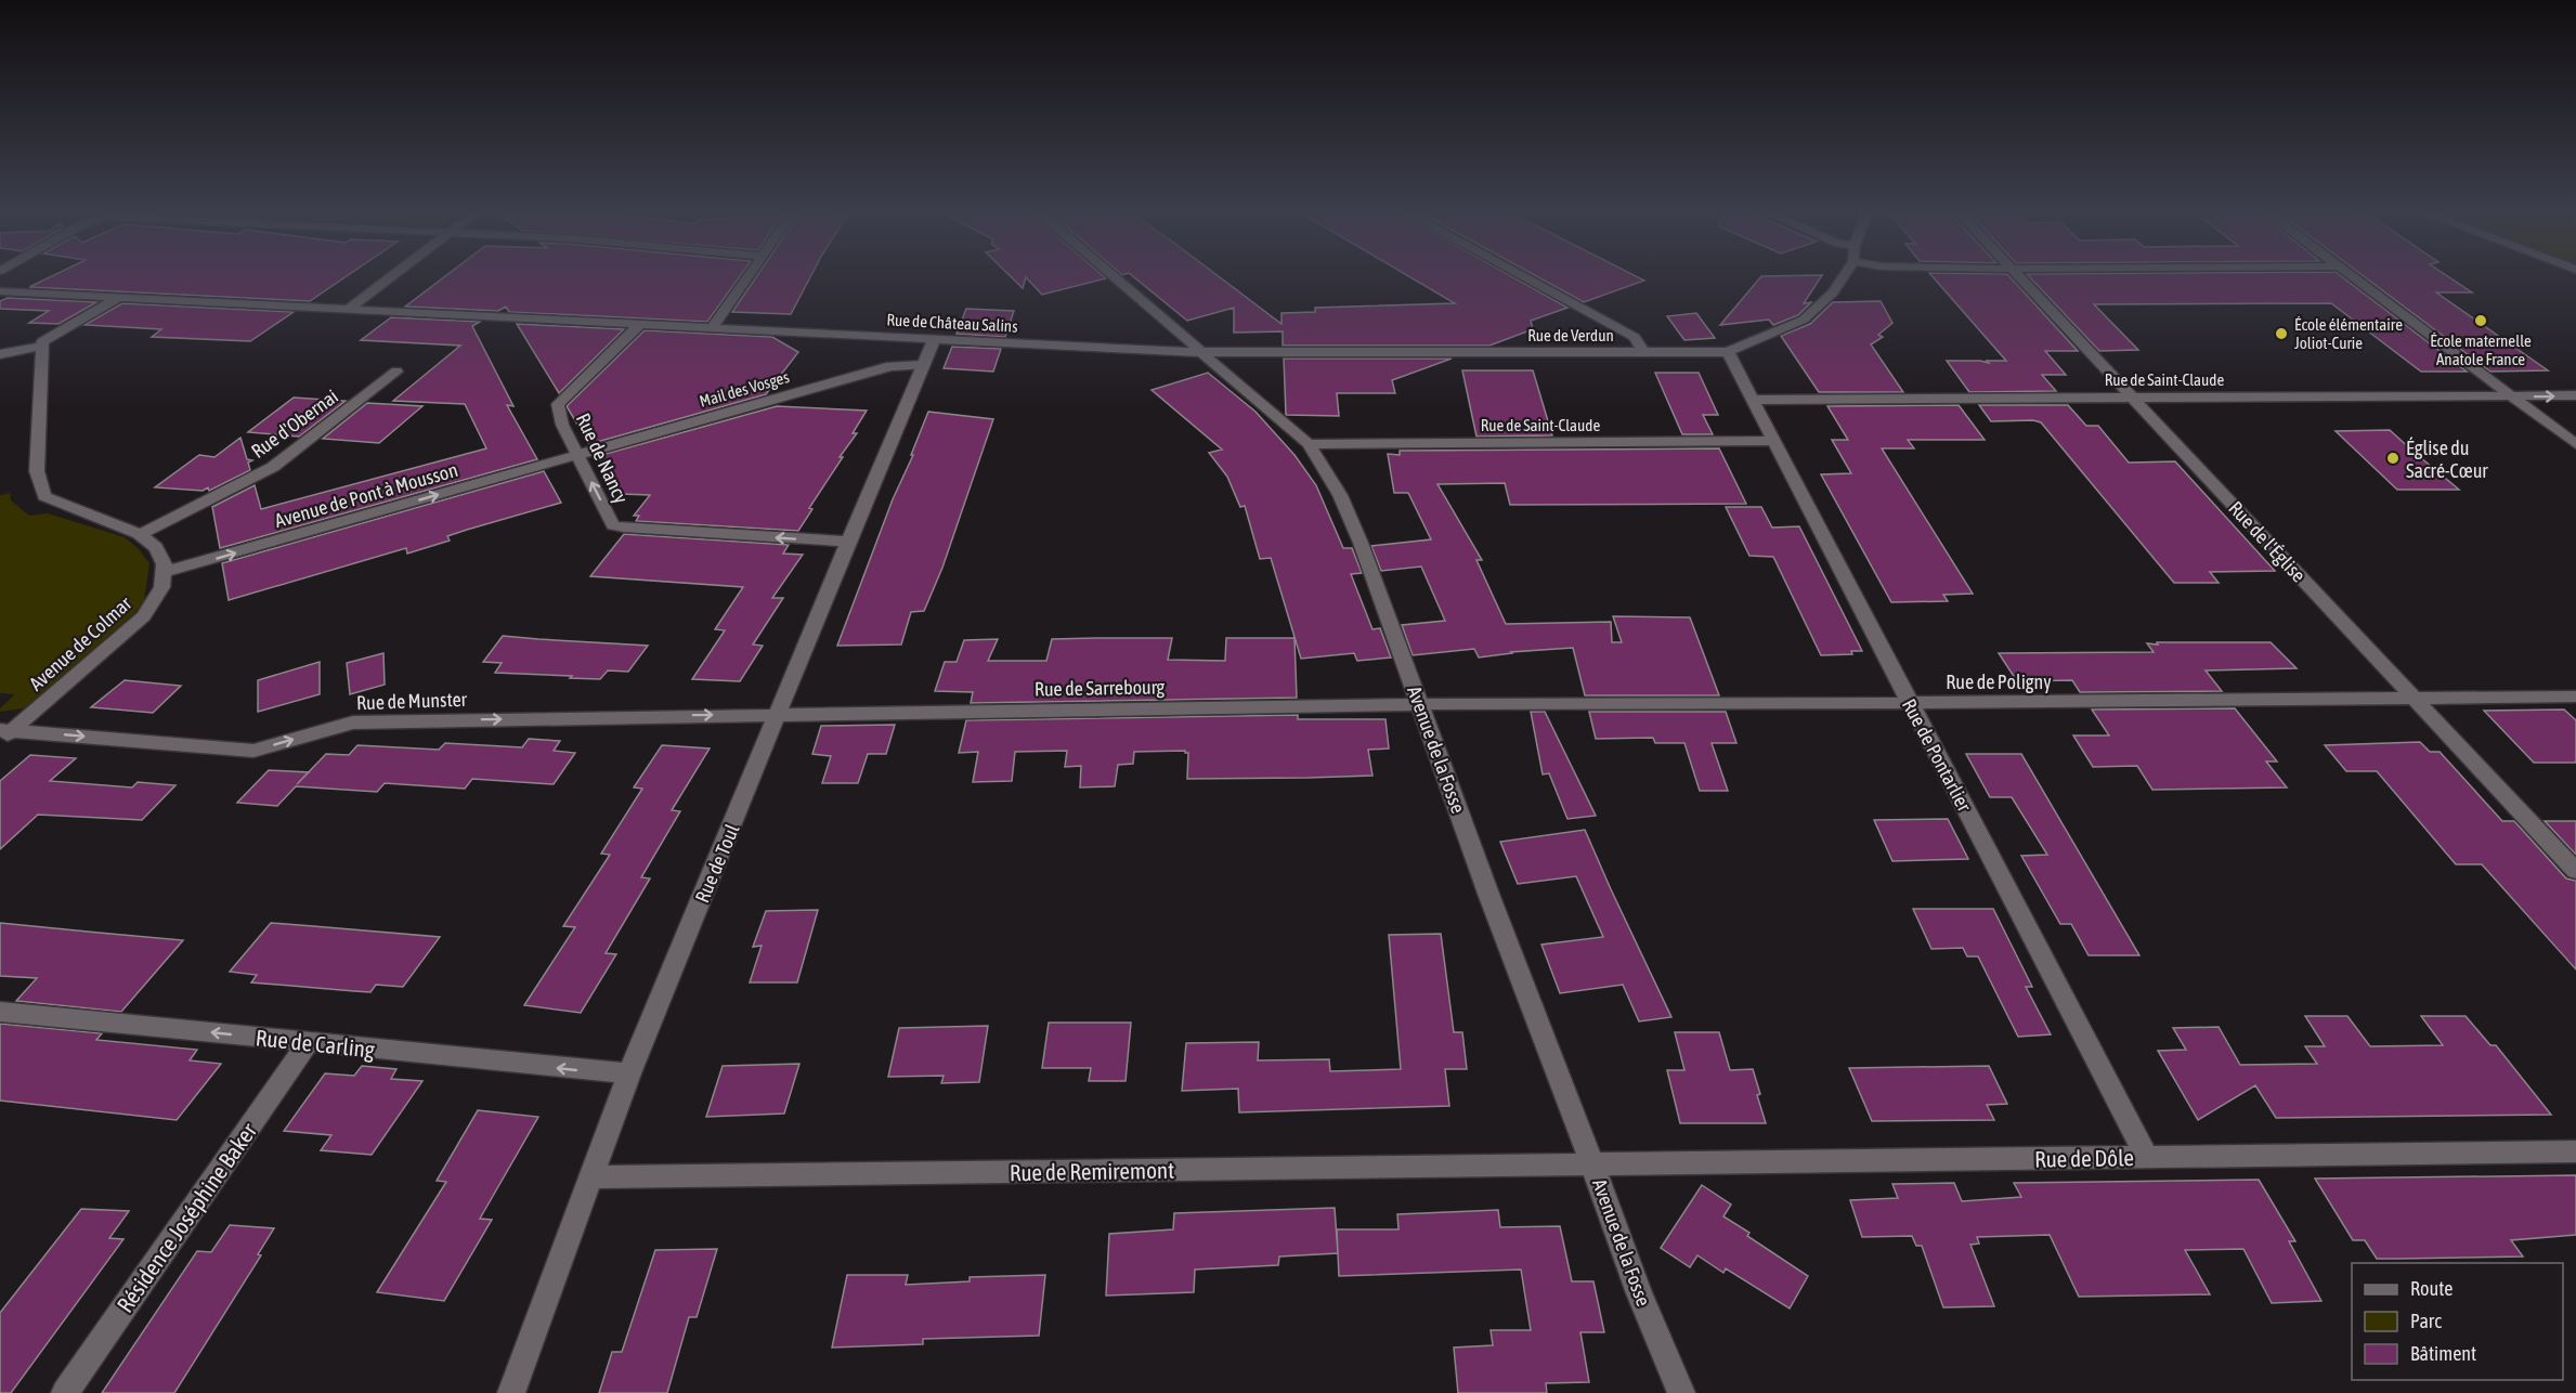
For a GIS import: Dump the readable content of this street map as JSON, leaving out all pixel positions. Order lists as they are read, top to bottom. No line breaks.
{"streets":{"street":["Rue de Château Salins","Rue de Verdun","Rue de Saint-Claude","Mail des Vosges","Rue d'Obernai","Rue de Nancy","Avenue de Pont à Mousson","Rue de l'Église","Avenue de Colmar","Rue de Poligny","Rue de Sarrebourg","Rue de Munster","Avenue de la Fosse","Rue de Pontarlier","Rue de Toul","Rue de Carling","Rue de Dôle","Rue de Remiremont","Résidence Joséphine Baker"]},"crossings":[["Rue de Château Salins","Rue de Verdun"],["Rue de Château Salins","Rue de Nancy"],["Rue de Château Salins","Avenue de la Fosse"],["Rue de Château Salins","Rue de Toul"],["Rue de Verdun","Avenue de la Fosse"],["Rue de Verdun","Rue de Pontarlier"],["Rue de Saint-Claude","Rue de l'Église"],["Rue de Saint-Claude","Avenue de la Fosse"],["Rue de Saint-Claude","Rue de Pontarlier"],["Mail des Vosges","Rue de Nancy"],["Mail des Vosges","Avenue de Pont à Mousson"],["Mail des Vosges","Rue de Toul"],["Rue de Nancy","Avenue de Pont à Mousson"],["Rue de Nancy","Rue de Toul"],["Avenue de Pont à Mousson","Avenue de Colmar"],["Rue de l'Église","Rue de Poligny"],["Avenue de Colmar","Rue de Munster"],["Rue de Poligny","Rue de Sarrebourg"],["Rue de Poligny","Avenue de la Fosse"],["Rue de Poligny","Rue de Pontarlier"],["Rue de Sarrebourg","Rue de Munster"],["Rue de Sarrebourg","Avenue de la Fosse"],["Rue de Sarrebourg","Rue de Toul"],["Rue de Munster","Rue de Toul"],["Avenue de la Fosse","Rue de Dôle"],["Avenue de la Fosse","Rue de Remiremont"],["Rue de Pontarlier","Rue de Dôle"],["Rue de Toul","Rue de Carling"],["Rue de Toul","Rue de Remiremont"],["Rue de Carling","Résidence Joséphine Baker"],["Rue de Dôle","Rue de Remiremont"]],"one_way":["Rue de Nancy","Avenue de Pont à Mousson","Rue de Munster","Rue de Carling"],"places":["École maternelle Anatole France","École élémentaire Joliot-Curie","Église du Sacré-Cœur"],"legend":["Route","Parc","Bâtiment"]}
